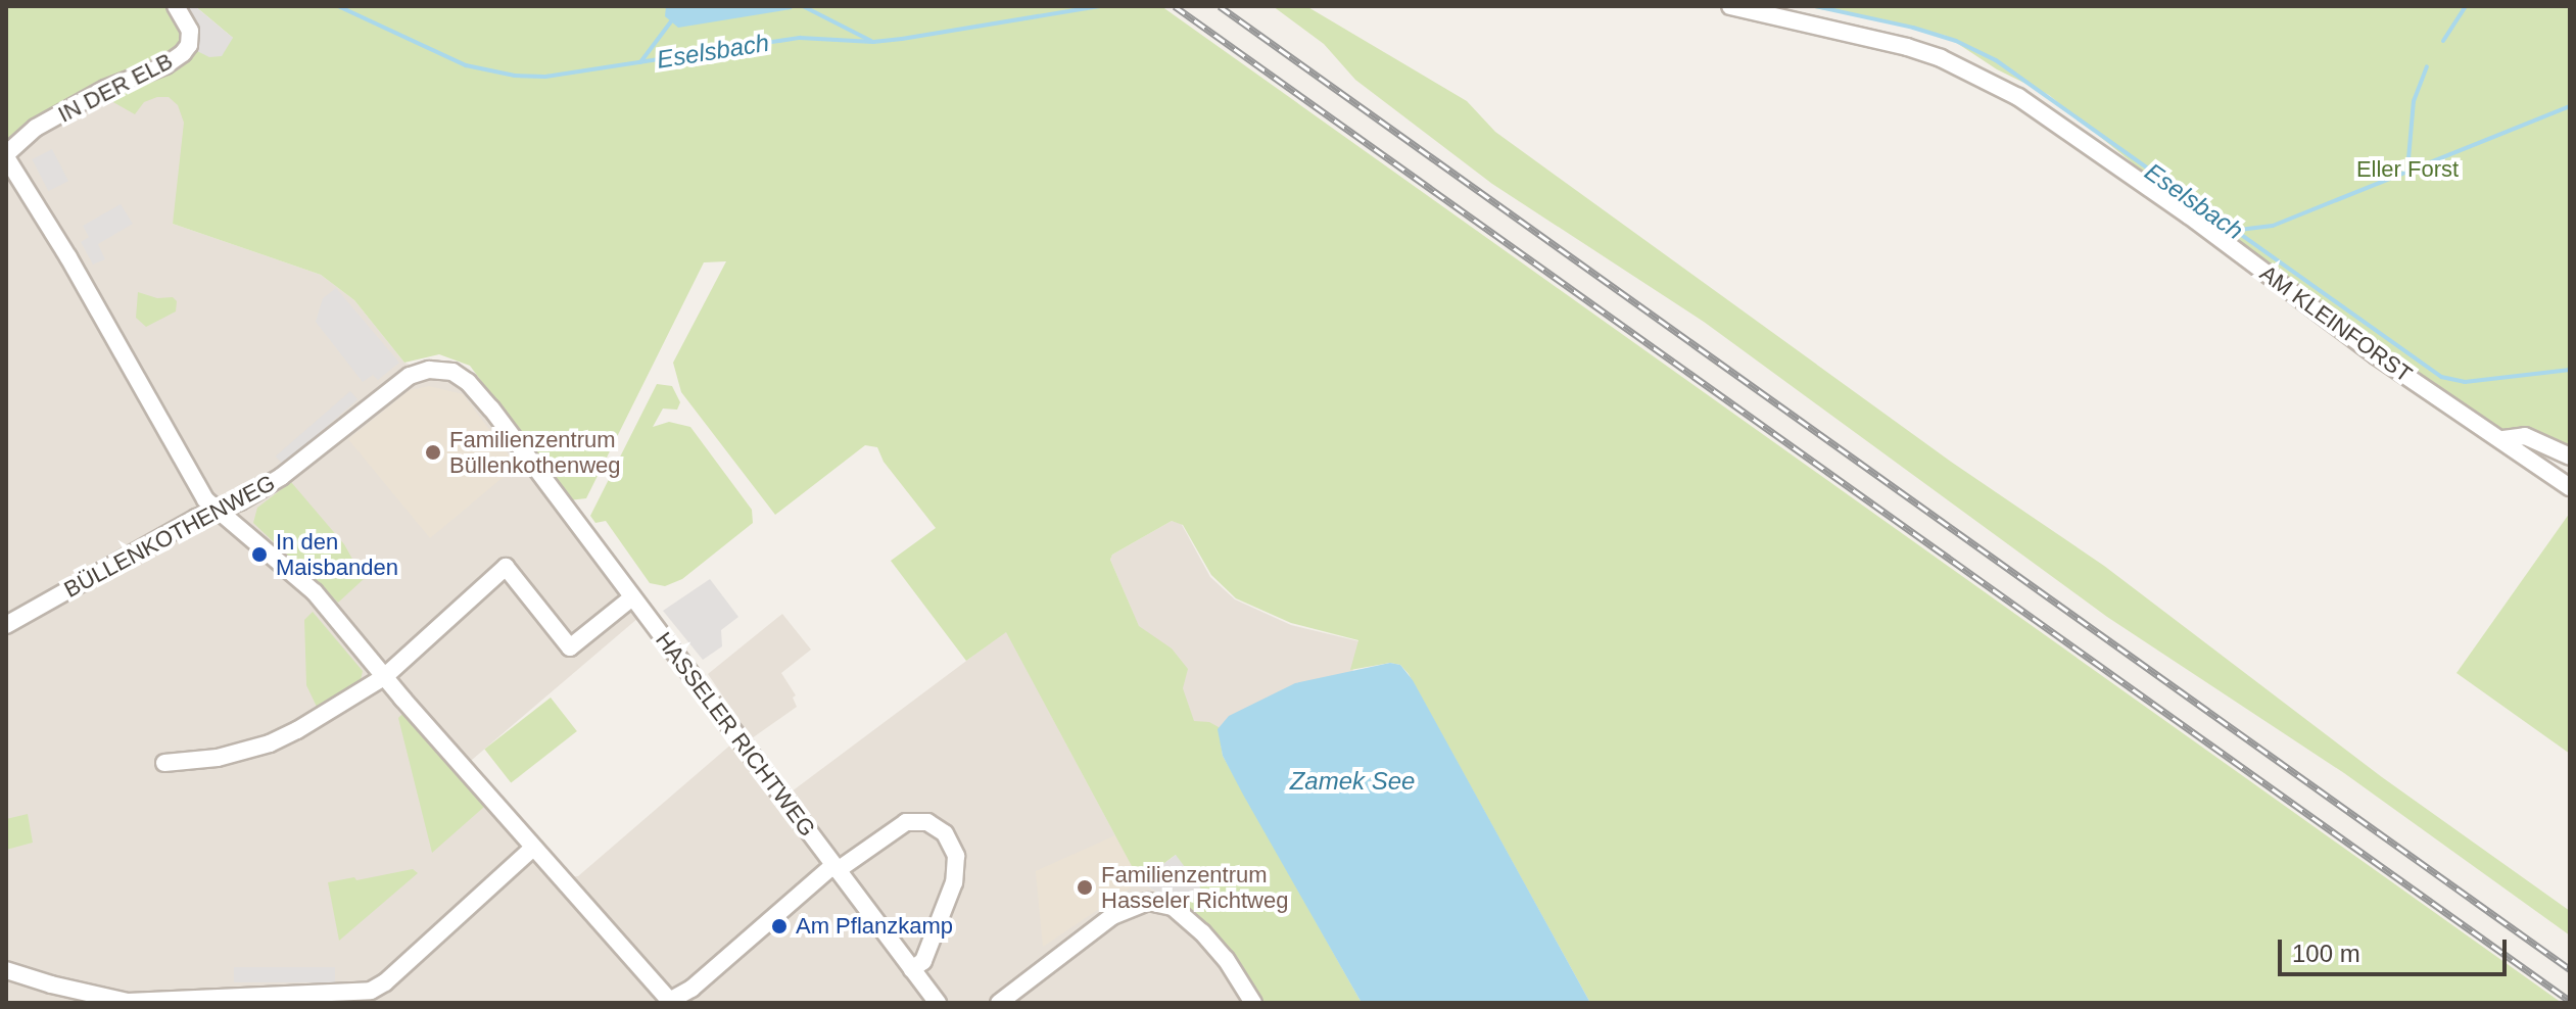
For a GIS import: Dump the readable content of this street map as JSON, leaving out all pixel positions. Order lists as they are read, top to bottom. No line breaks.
{"streets":{"street":["IN DER ELB","AM KLEINFORST","BÜLLENKOTHENWEG","HASSELER RICHTWEG"]},"crossings":[["BÜLLENKOTHENWEG","HASSELER RICHTWEG"]],"water":["Eselsbach","Zamek See"],"parks":["Eller Forst"],"places":["Familienzentrum Büllenkothenweg","In den Maisbanden","Familienzentrum Hasseler Richtweg","Am Pflanzkamp"],"scale_bar":"100 m"}
